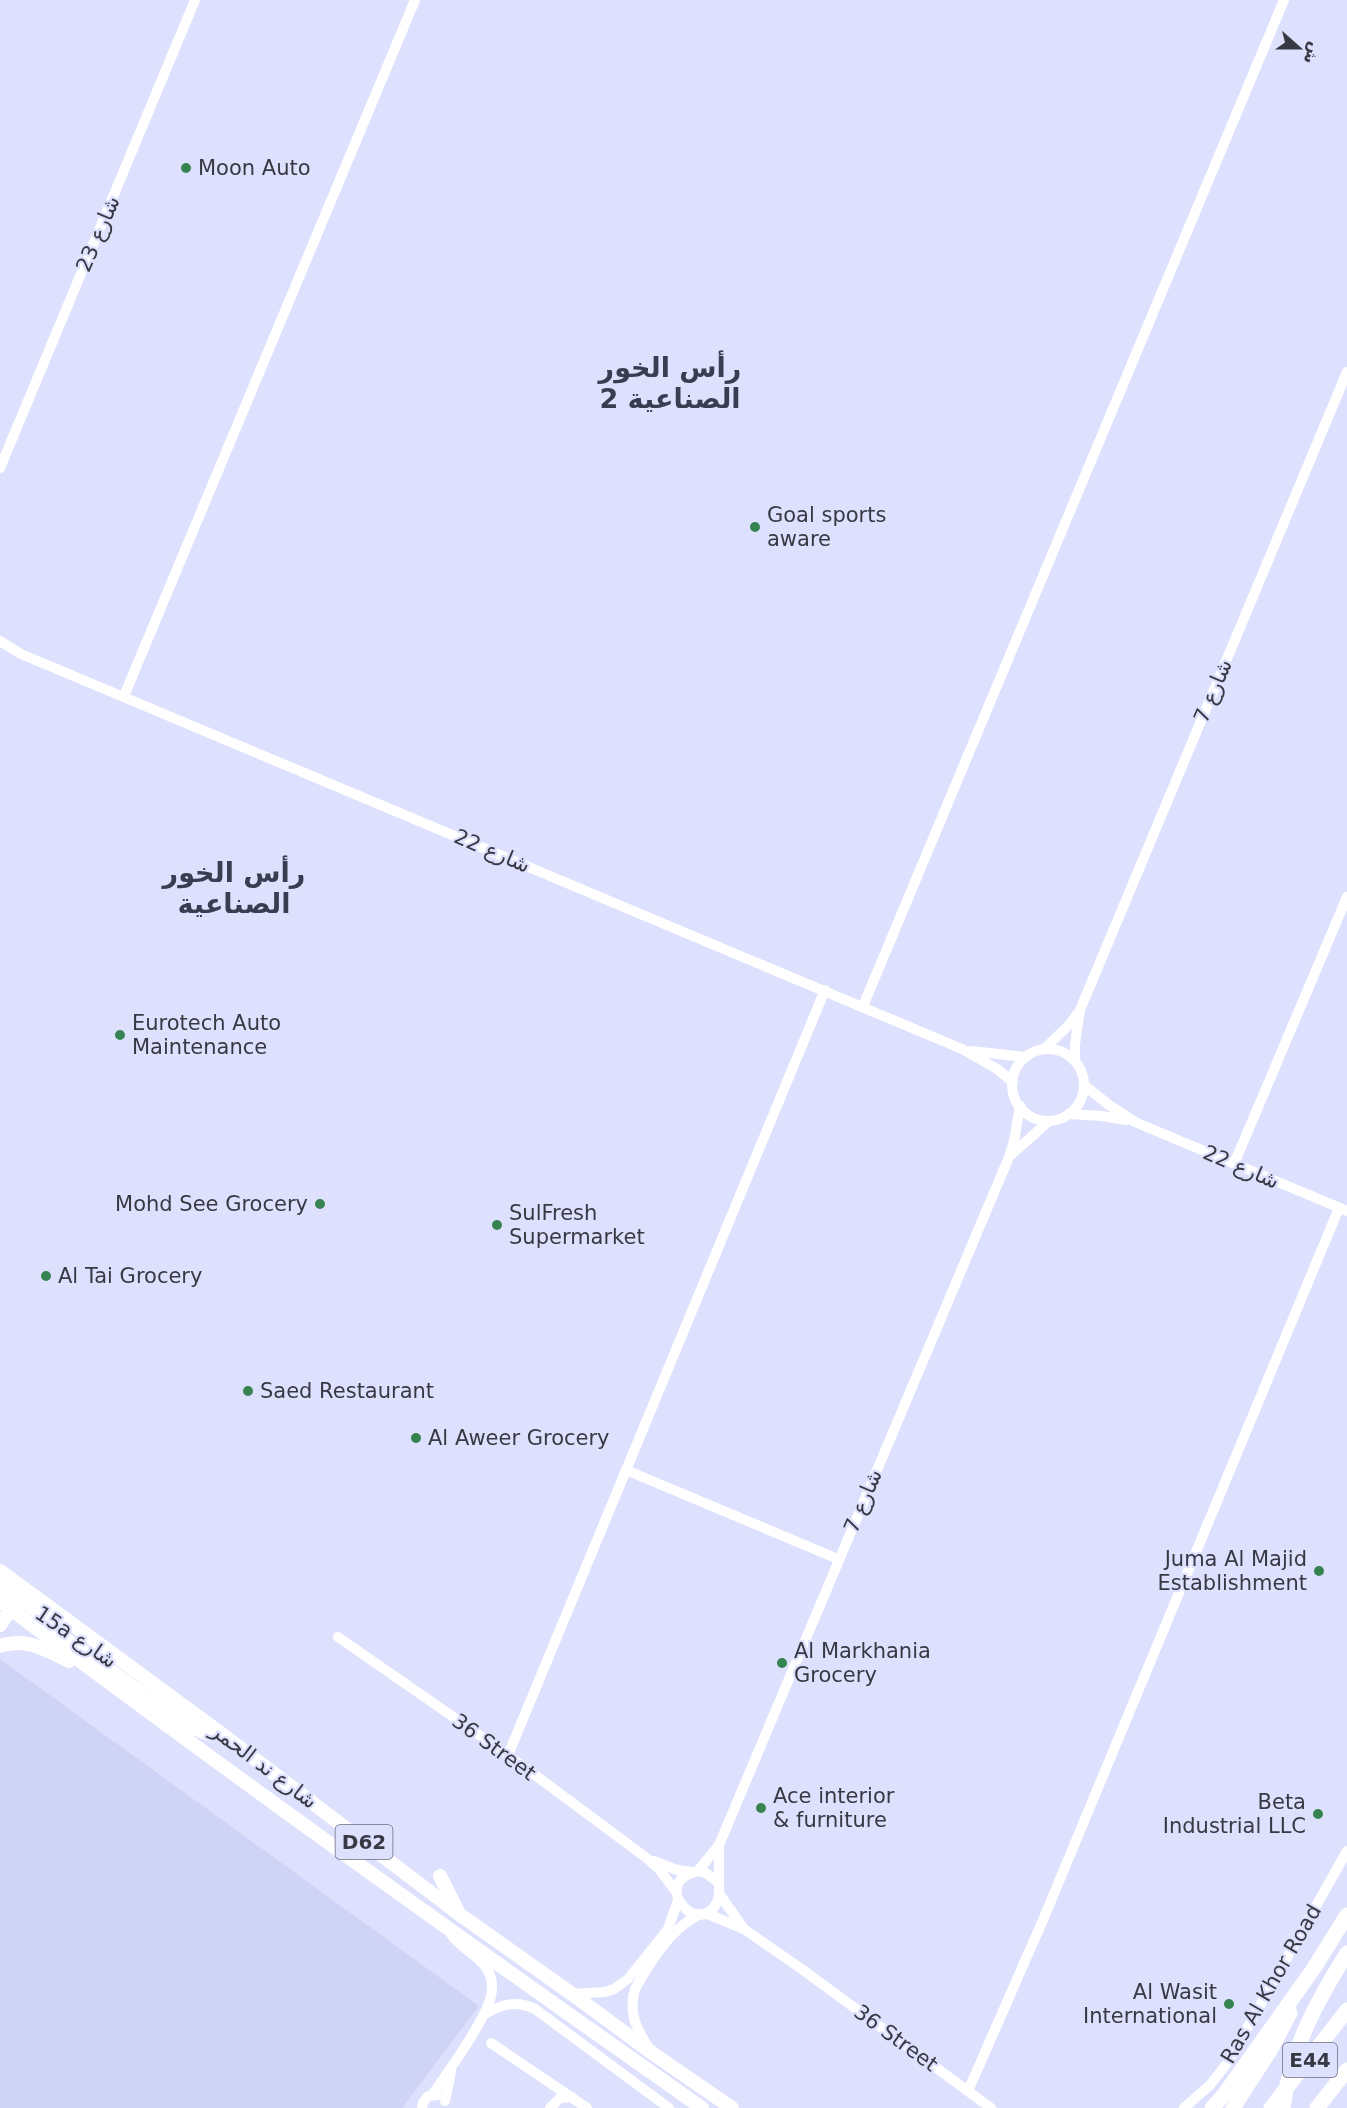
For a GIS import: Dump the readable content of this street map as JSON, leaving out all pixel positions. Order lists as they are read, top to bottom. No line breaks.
{"streets":{"highway":["E44"],"main road":["15a شارع","شارع ند الحمر","D62"],"street":["شارع 23","شارع 7","شارع 22","36 Street","Ras Al Khor Road"]},"crossings":[["شارع 7","شارع 22"],["شارع 7","36 Street"],["15a شارع","شارع ند الحمر"]],"districts":["رأس الخور الصناعية 2","رأس الخور الصناعية"],"places":["Moon Auto","Goal sports aware","Eurotech Auto Maintenance","Mohd See Grocery","SulFresh Supermarket","Al Tai Grocery","Saed Restaurant","Al Aweer Grocery","Juma Al Majid Establishment","Al Markhania Grocery","Ace interior & furniture","Beta Industrial LLC","Al Wasit International"],"north":"right"}
